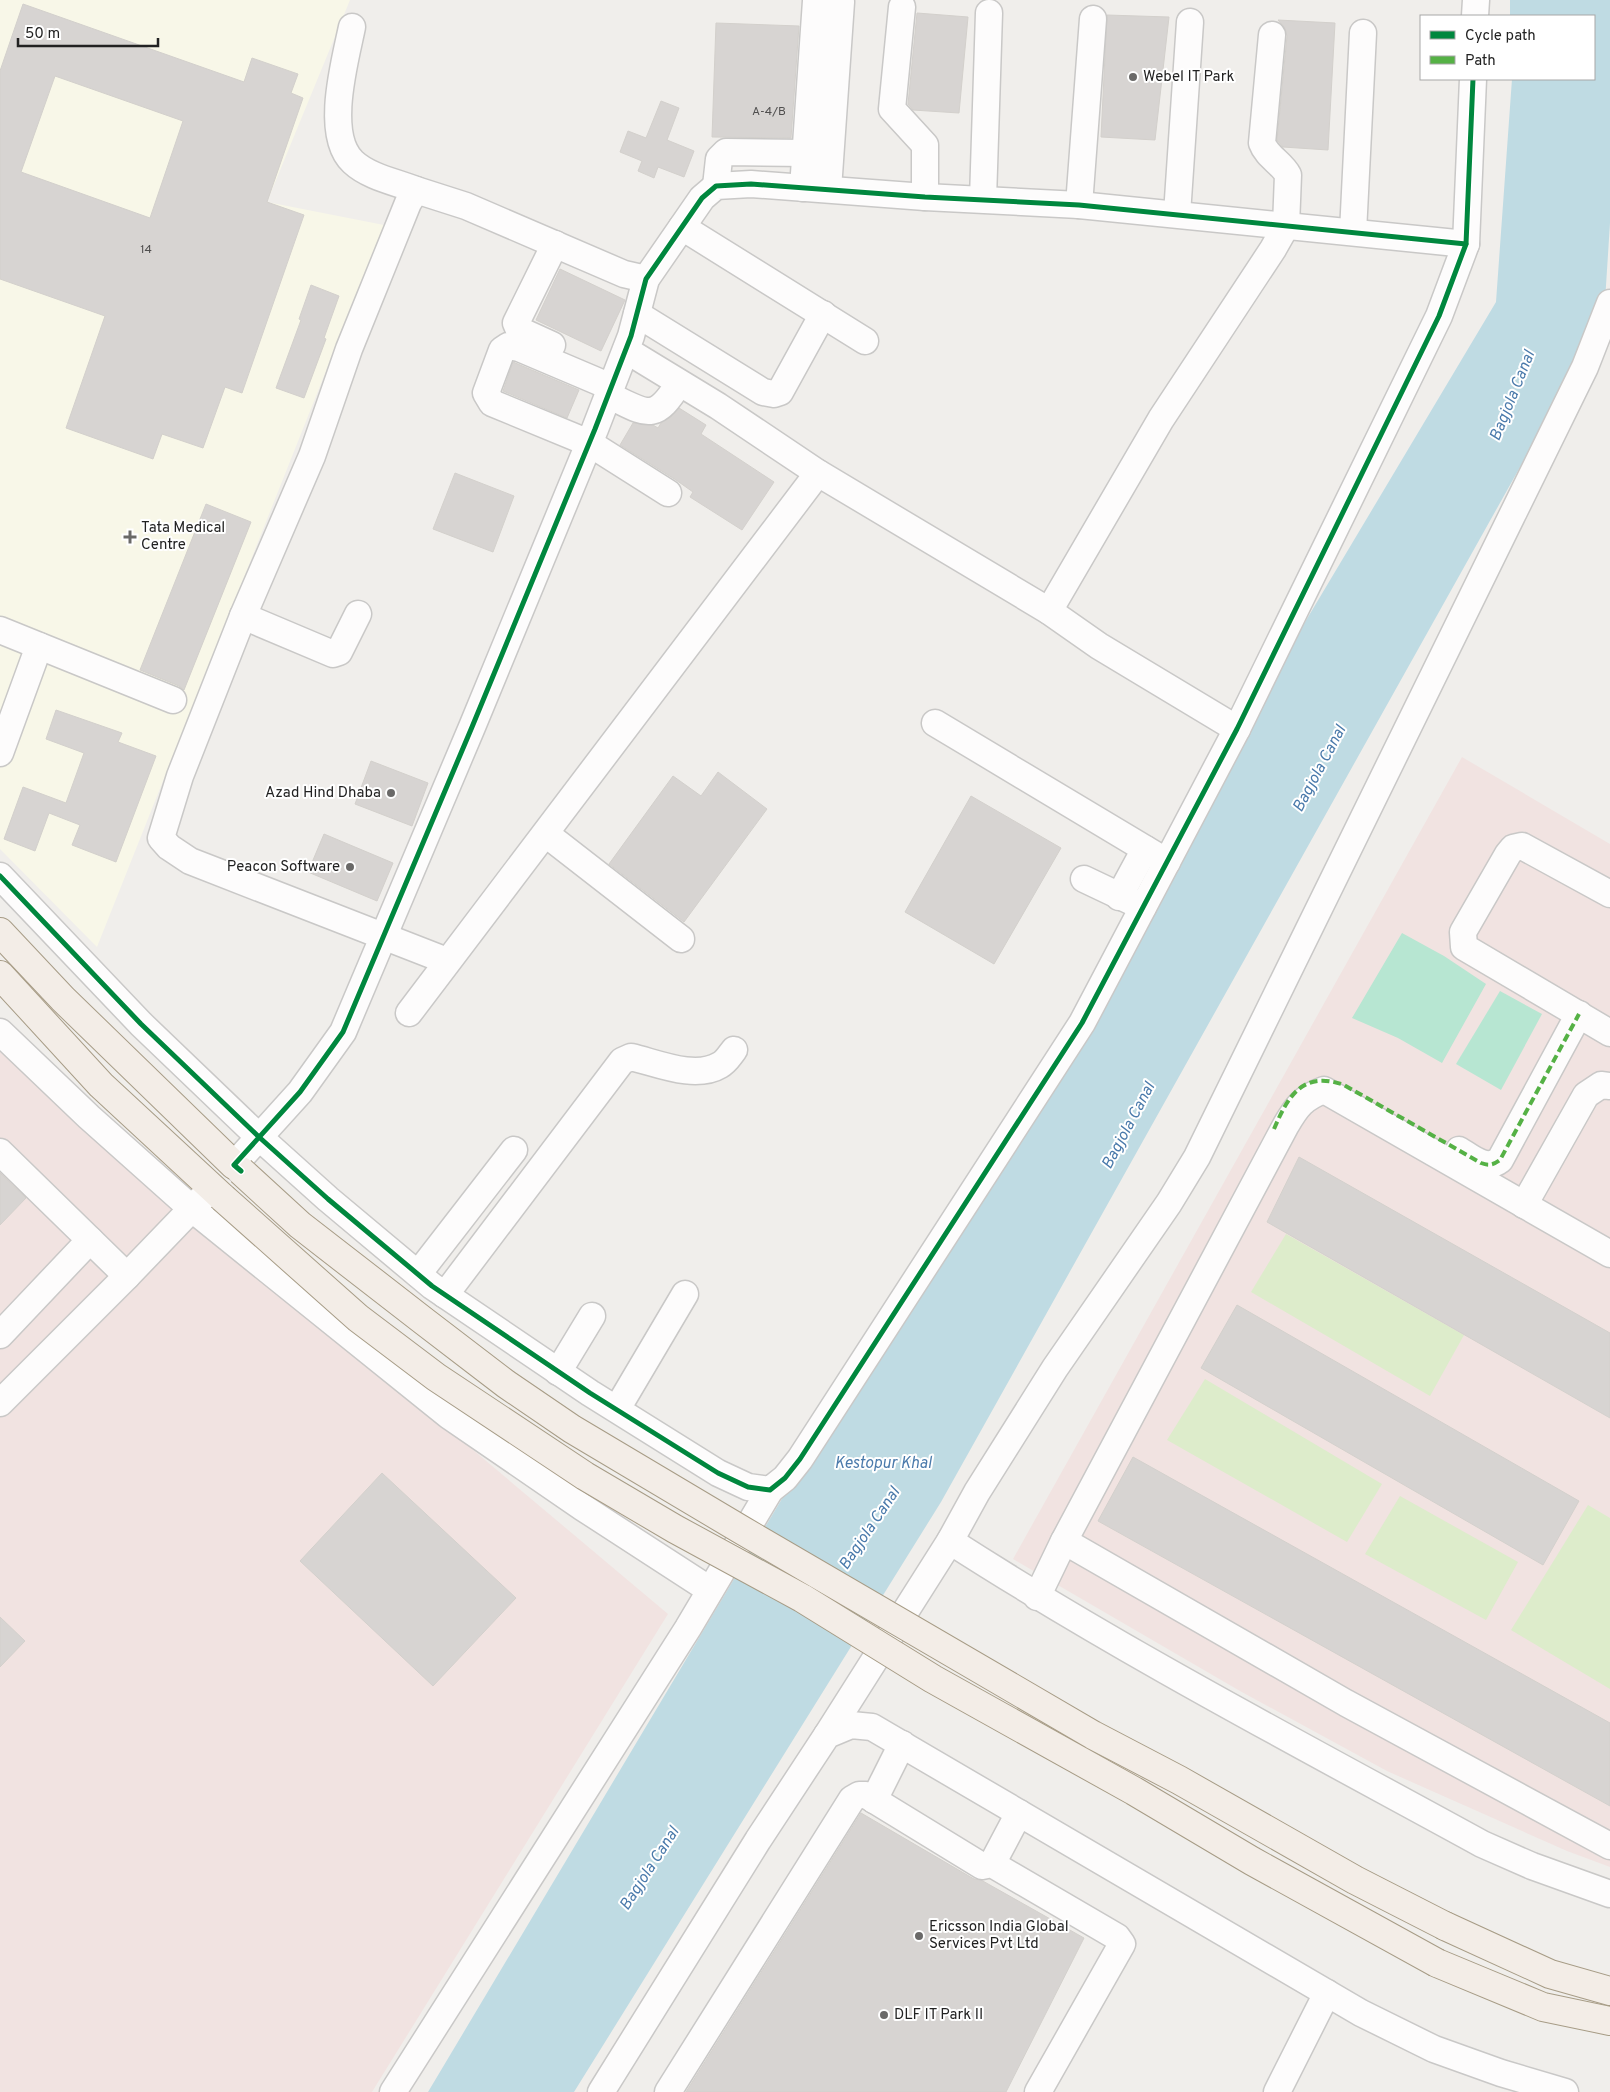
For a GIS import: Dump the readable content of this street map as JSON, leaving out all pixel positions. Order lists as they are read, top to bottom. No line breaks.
{"water":["Bagjola Canal","Kestopur Khal"],"places":{"other":["Webel IT Park","Azad Hind Dhaba","Peacon Software","Ericsson India Global Services Pvt Ltd","DLF IT Park II"],"health":["Tata Medical Centre"]},"house_numbers":["A-4/B","14"],"legend":["Cycle path","Path"],"scale_bar":"50 m"}
